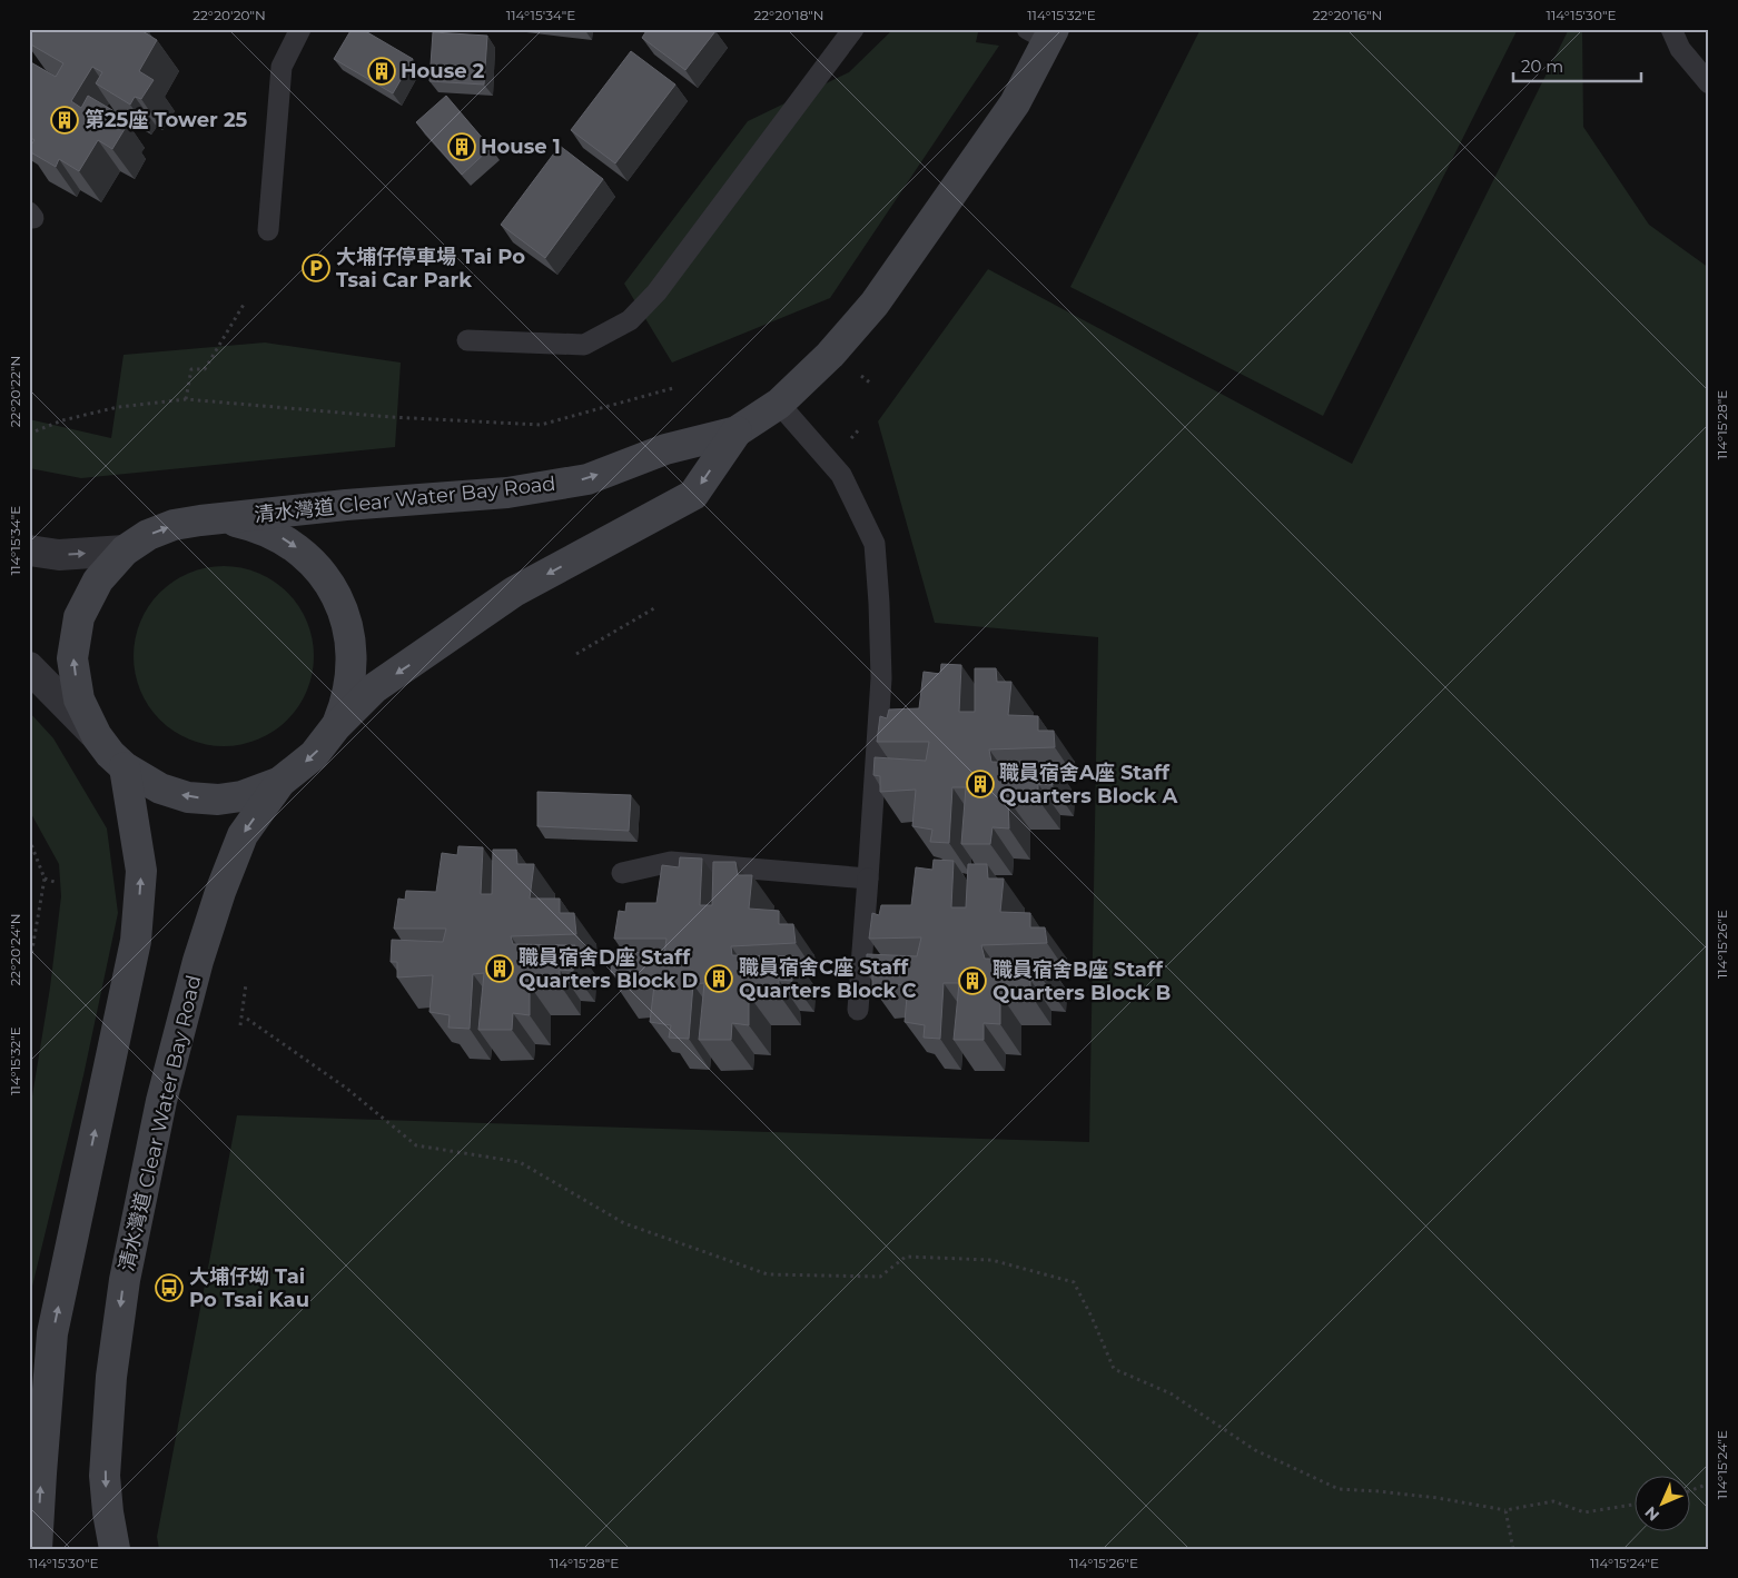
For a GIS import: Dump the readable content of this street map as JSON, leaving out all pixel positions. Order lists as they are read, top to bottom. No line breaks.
{"streets":{"main road":["清水灣道 Clear Water Bay Road"]},"places":{"building":["House 2","第25座 Tower 25","House 1","職員宿舍A座 Staff Quarters Block A","職員宿舍D座 Staff Quarters Block D","職員宿舍C座 Staff Quarters Block C","職員宿舍B座 Staff Quarters Block B"],"parking":["大埔仔停車場 Tai Po Tsai Car Park"],"bus stop":["大埔仔坳 Tai Po Tsai Kau"]},"scale_bar":"20 m","north":"bottom left","coordinates":["22°20'20\"N","114°15'34\"E","22°20'18\"N","114°15'32\"E","22°20'16\"N","114°15'30\"E","22°20'22\"N","114°15'28\"E","114°15'26\"E","22°20'24\"N","114°15'24\"E"]}
